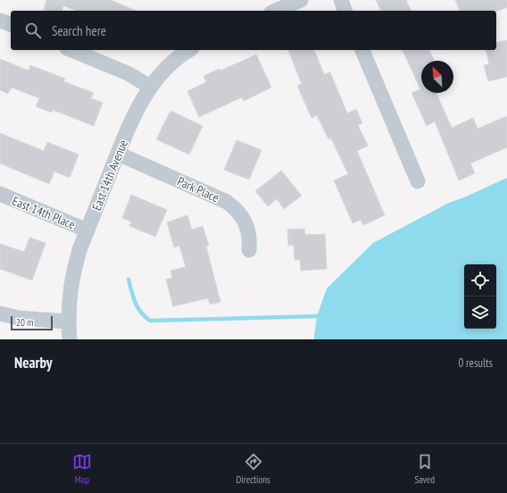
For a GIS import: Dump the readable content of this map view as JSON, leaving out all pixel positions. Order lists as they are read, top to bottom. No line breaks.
{"streets":{"street":["East 14th Avenue","Park Place","East 14th Place"]},"crossings":[["East 14th Avenue","Park Place"],["East 14th Avenue","East 14th Place"]],"scale_bar":"20 m","north":"top left","page":{"search":"Search here","scale":"20 m","heading":["Nearby","0 results"],"nav":["Map","Directions","Saved"]}}
